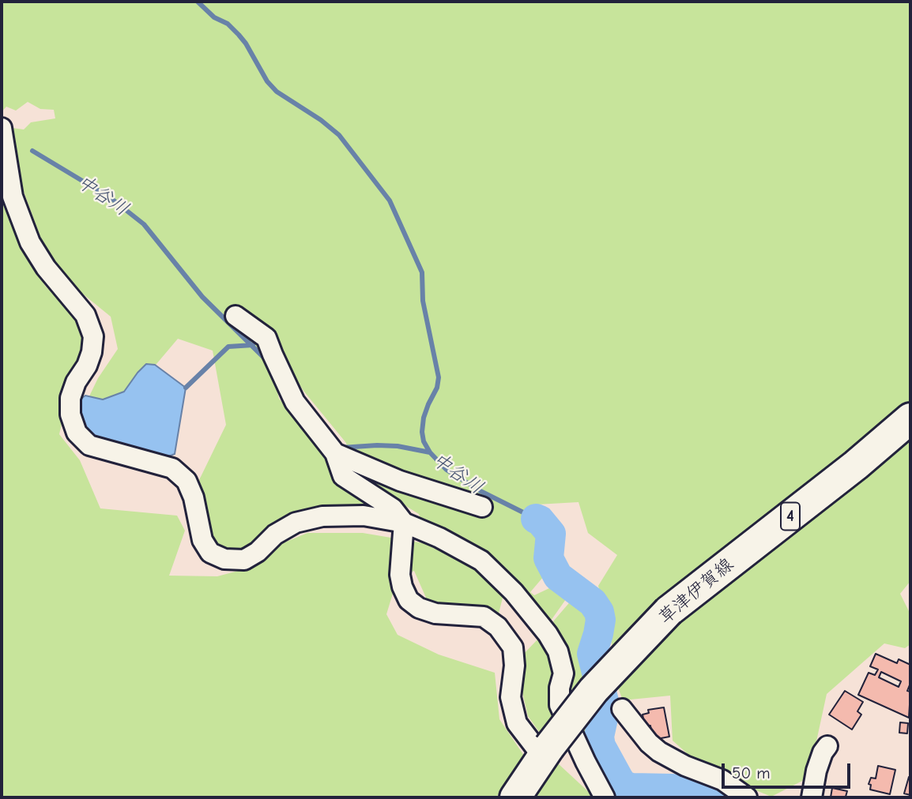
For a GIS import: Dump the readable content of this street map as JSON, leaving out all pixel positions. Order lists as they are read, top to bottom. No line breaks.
{"streets":{"main road":["4","草津伊賀線"]},"water":["中谷川"],"scale_bar":"50 m"}
